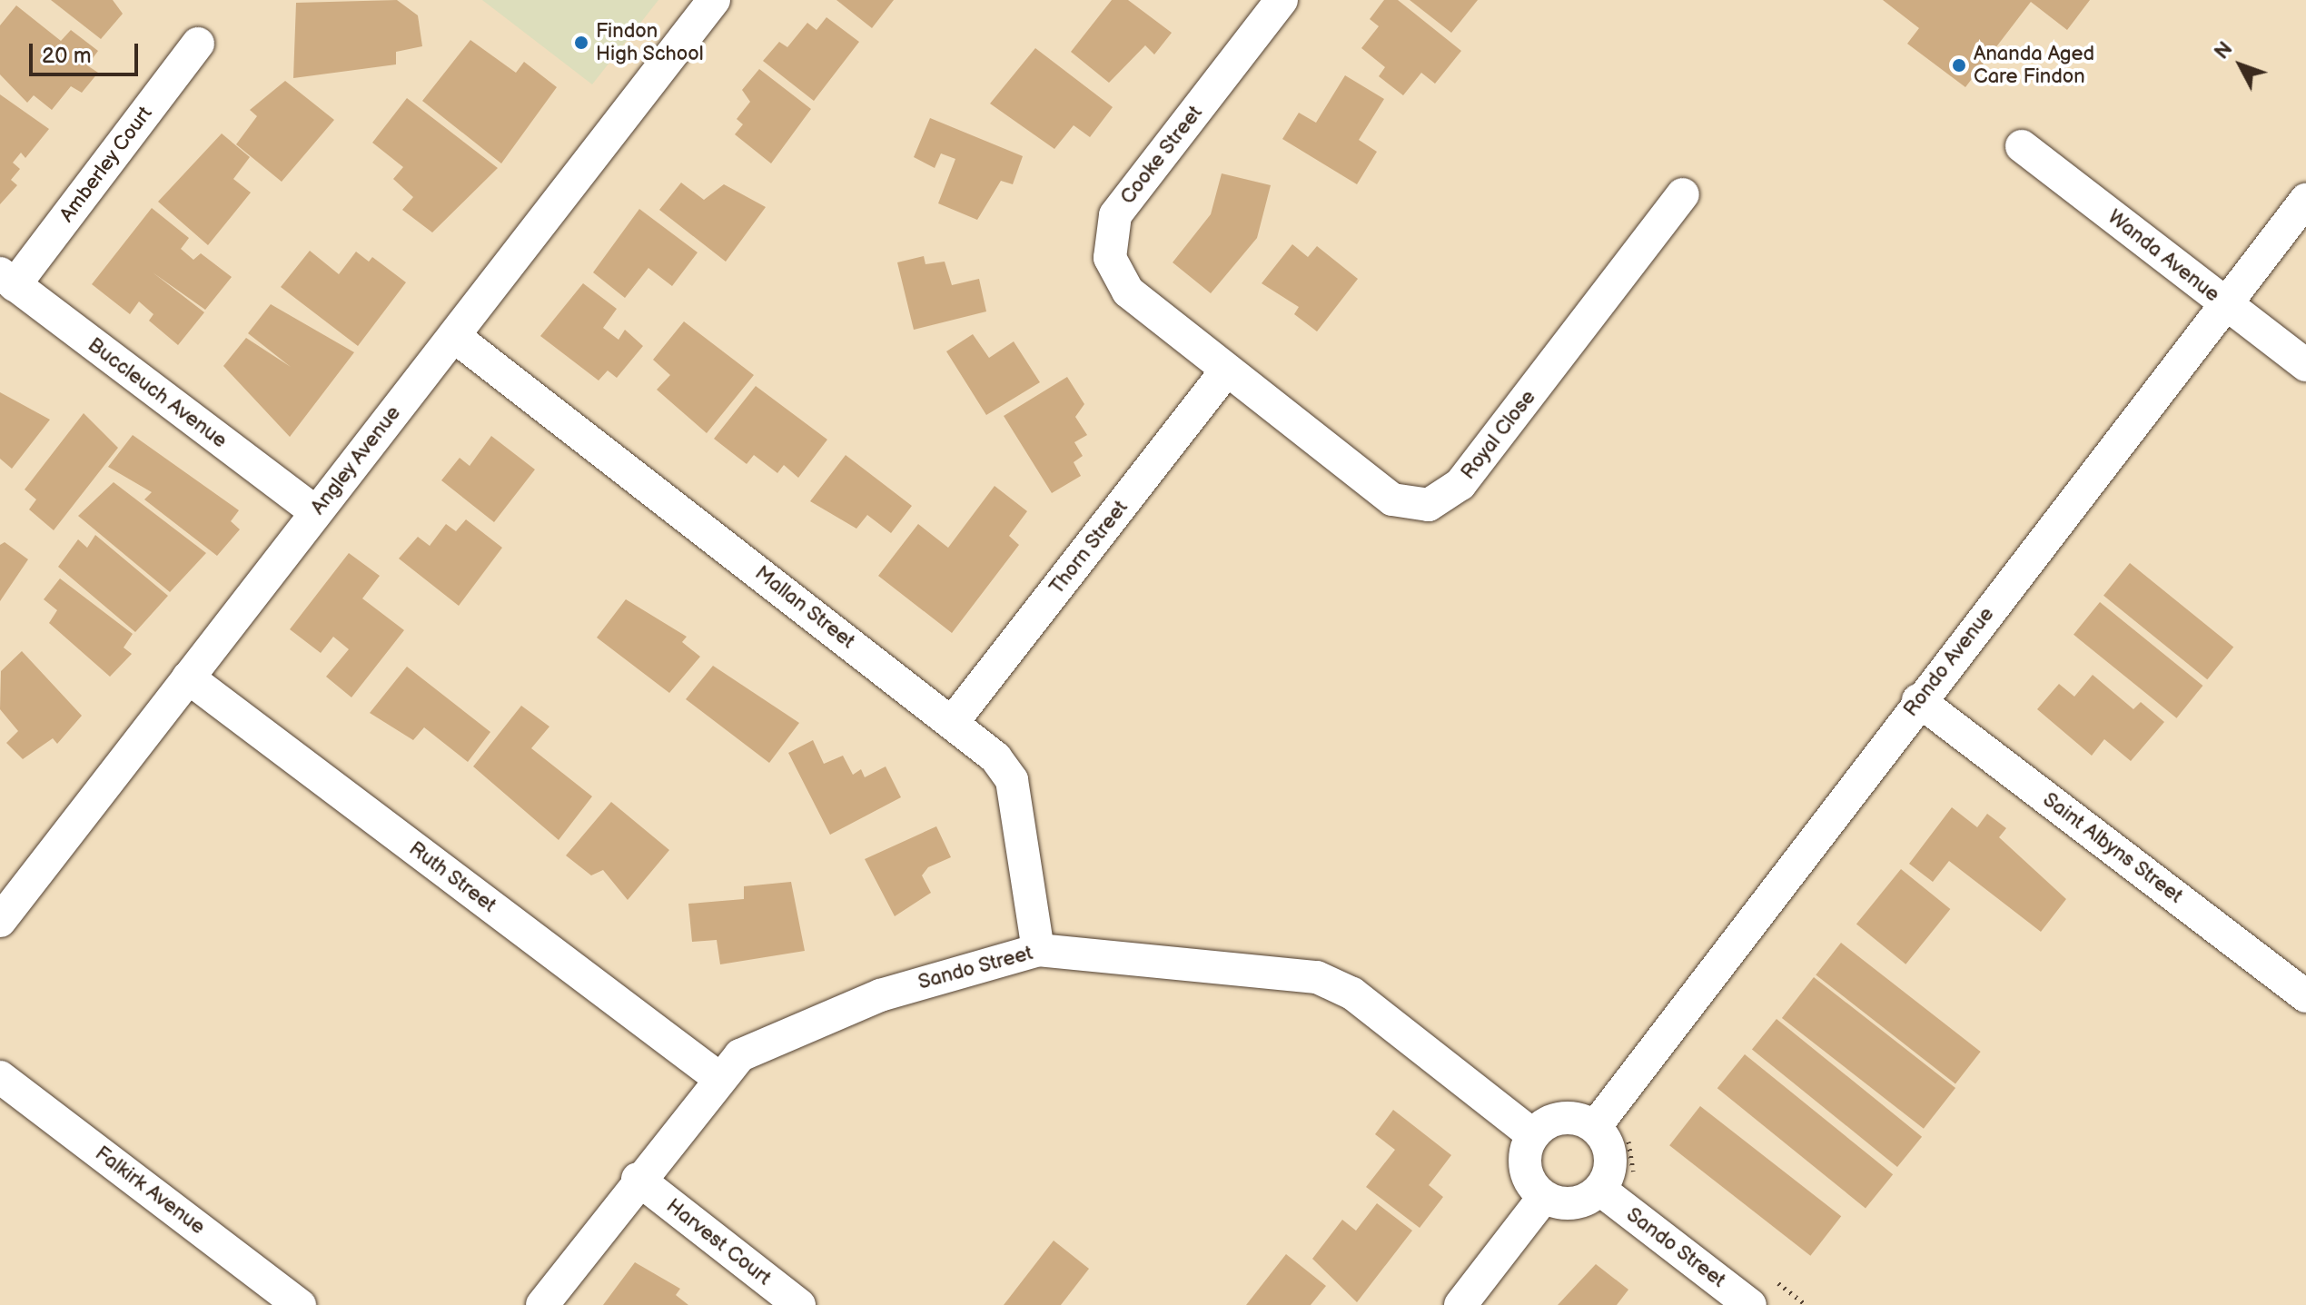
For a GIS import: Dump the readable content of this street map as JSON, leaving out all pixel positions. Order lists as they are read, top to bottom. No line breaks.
{"streets":{"street":["Cooke Street","Amberley Court","Wanda Avenue","Buccleuch Avenue","Royal Close","Angley Avenue","Thorn Street","Mallan Street","Rondo Avenue","Saint Albyns Street","Ruth Street","Sando Street","Falkirk Avenue","Harvest Court"]},"crossings":[["Cooke Street","Royal Close"],["Cooke Street","Thorn Street"],["Amberley Court","Buccleuch Avenue"],["Wanda Avenue","Rondo Avenue"],["Buccleuch Avenue","Angley Avenue"],["Royal Close","Thorn Street"],["Angley Avenue","Mallan Street"],["Angley Avenue","Ruth Street"],["Thorn Street","Mallan Street"],["Mallan Street","Sando Street"],["Rondo Avenue","Saint Albyns Street"],["Rondo Avenue","Sando Street"],["Ruth Street","Sando Street"],["Sando Street","Harvest Court"]],"places":["Findon High School","Ananda Aged Care Findon"],"scale_bar":"20 m","north":"top left"}
